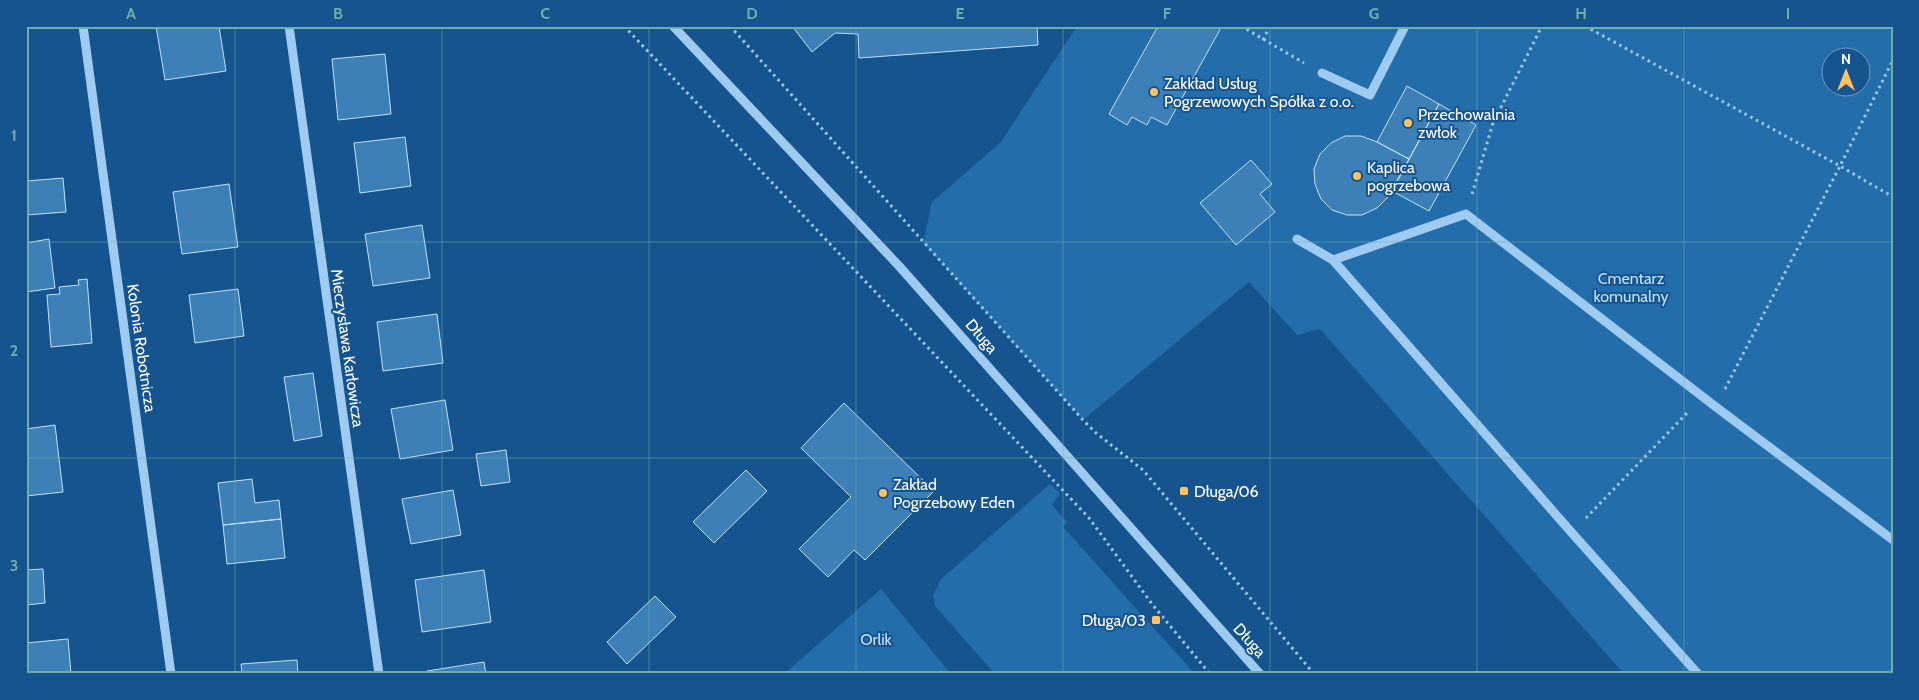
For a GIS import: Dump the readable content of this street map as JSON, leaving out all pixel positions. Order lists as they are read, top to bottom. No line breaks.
{"streets":{"street":["Długa","Kolonia Robotnicza","Mieczysława Karłowicza"]},"parks":["Cmentarz komunalny","Orlik"],"places":{"other":["Zakkład Usług Pogrzewowych Spółka z o.o.","Przechowalnia zwłok","Kaplica pogrzebowa","Zakład Pogrzebowy Eden"],"transit":["Długa/06","Długa/03"]},"north":"top","grid":{"columns":["A","B","C","D","E","F","G","H","I"],"rows":["1","2","3"]}}
